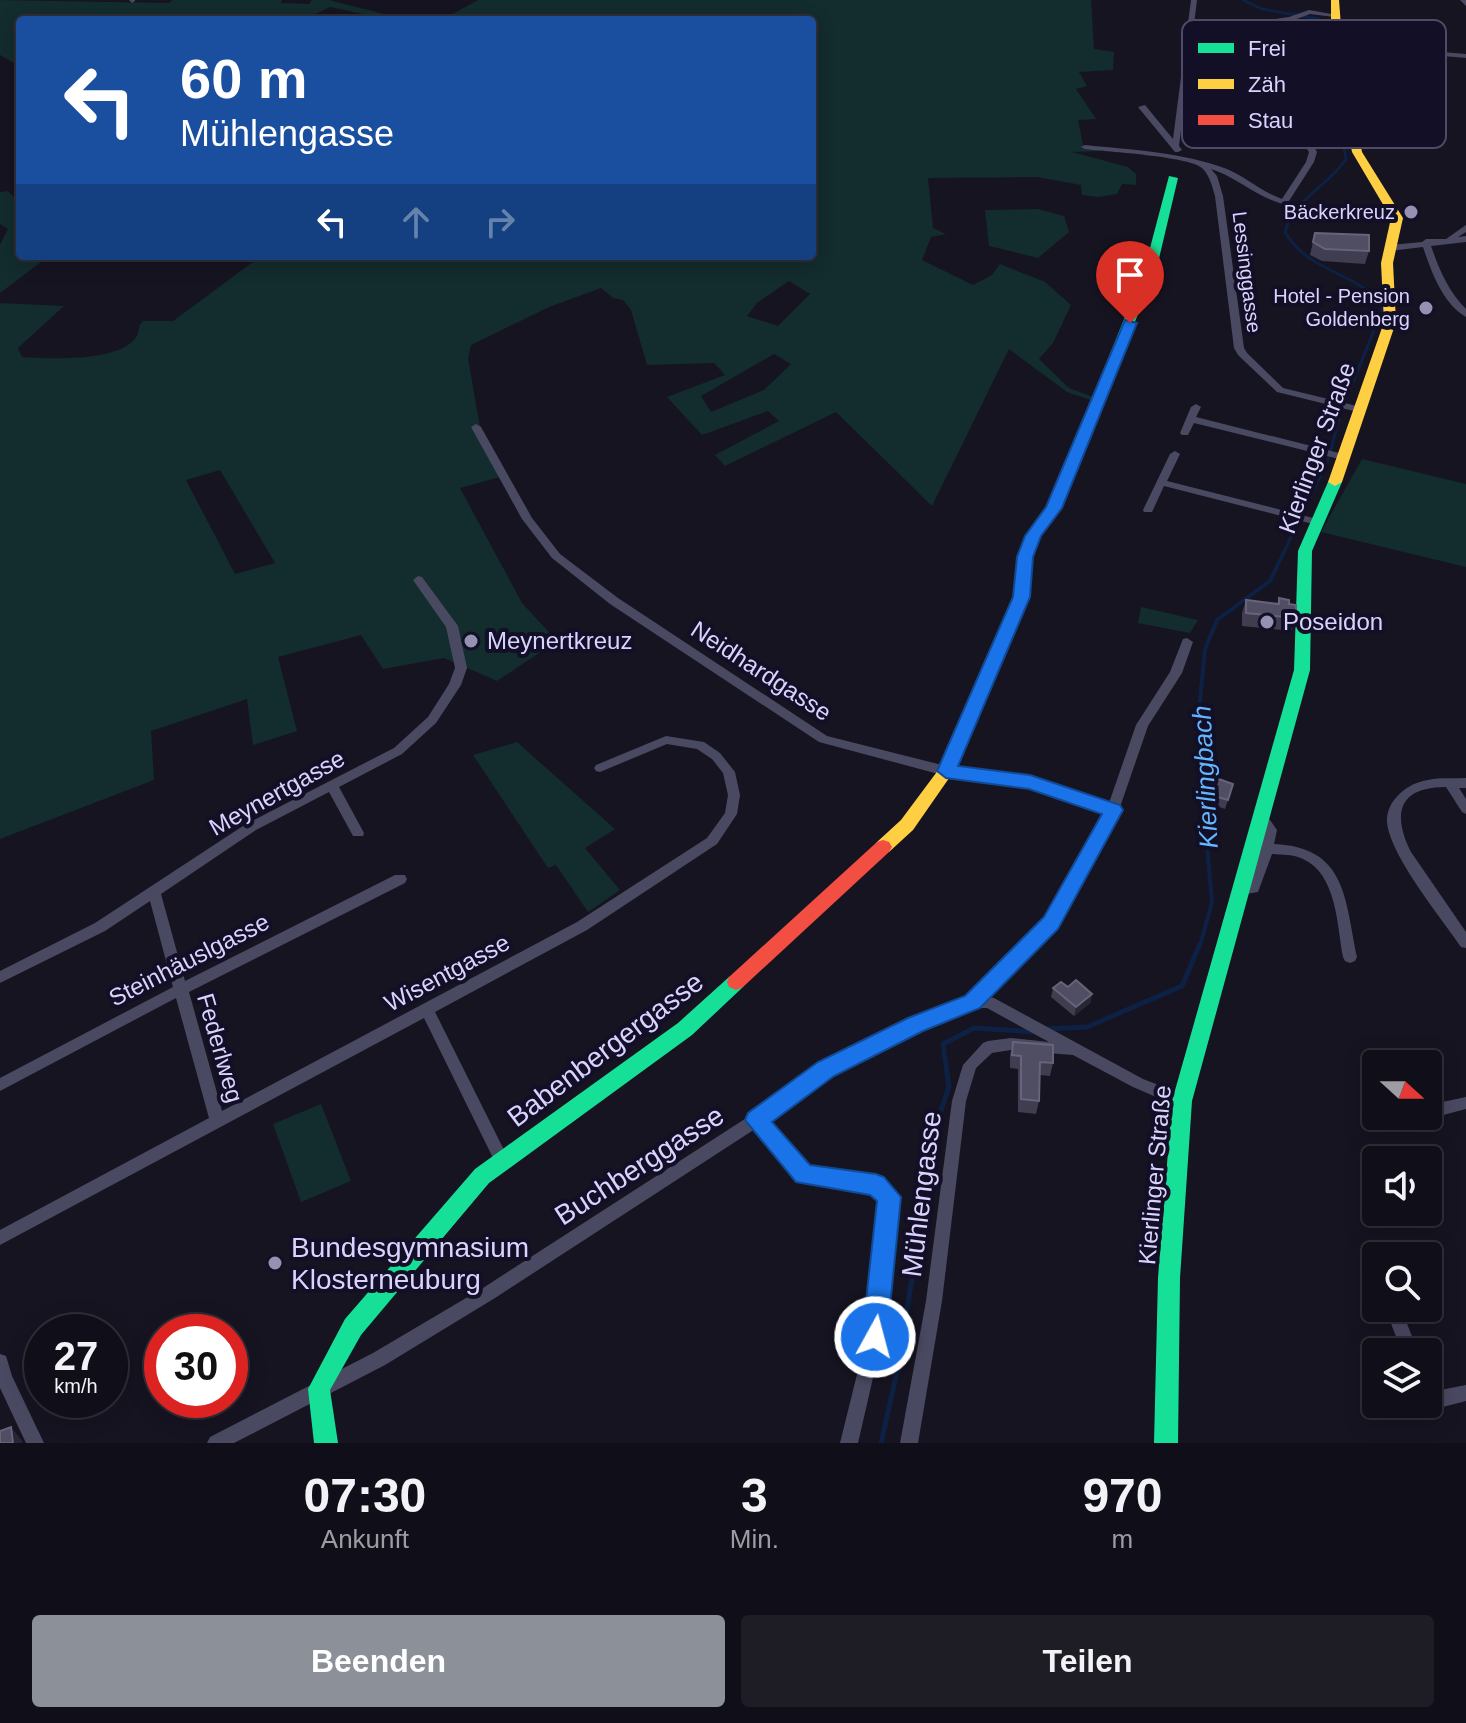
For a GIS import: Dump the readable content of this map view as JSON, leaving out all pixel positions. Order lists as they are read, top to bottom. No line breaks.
{"streets":{"main road":["Kierlinger Straße","Babenbergergasse"],"street":["Lessinggasse","Neidhardgasse","Meynertgasse","Steinhäuslgasse","Wisentgasse","Federlweg","Buchberggasse","Mühlengasse"]},"crossings":[["Lessinggasse","Kierlinger Straße"],["Neidhardgasse","Babenbergergasse"],["Meynertgasse","Federlweg"],["Steinhäuslgasse","Federlweg"],["Wisentgasse","Federlweg"],["Babenbergergasse","Buchberggasse"],["Buchberggasse","Mühlengasse"]],"water":["Kierlingbach"],"places":["Bäckerkreuz","Hotel - Pension Goldenberg","Poseidon","Meynertkreuz","Bundesgymnasium Klosterneuburg"],"legend":["Frei","Zäh","Stau"],"north":"right","page":{"turn":["60 m","Mühlengasse"],"speed":"27 km/h","limit":"30","eta":["07:30","Ankunft","3","Min.","970","m"],"buttons":["Beenden","Teilen"]}}
